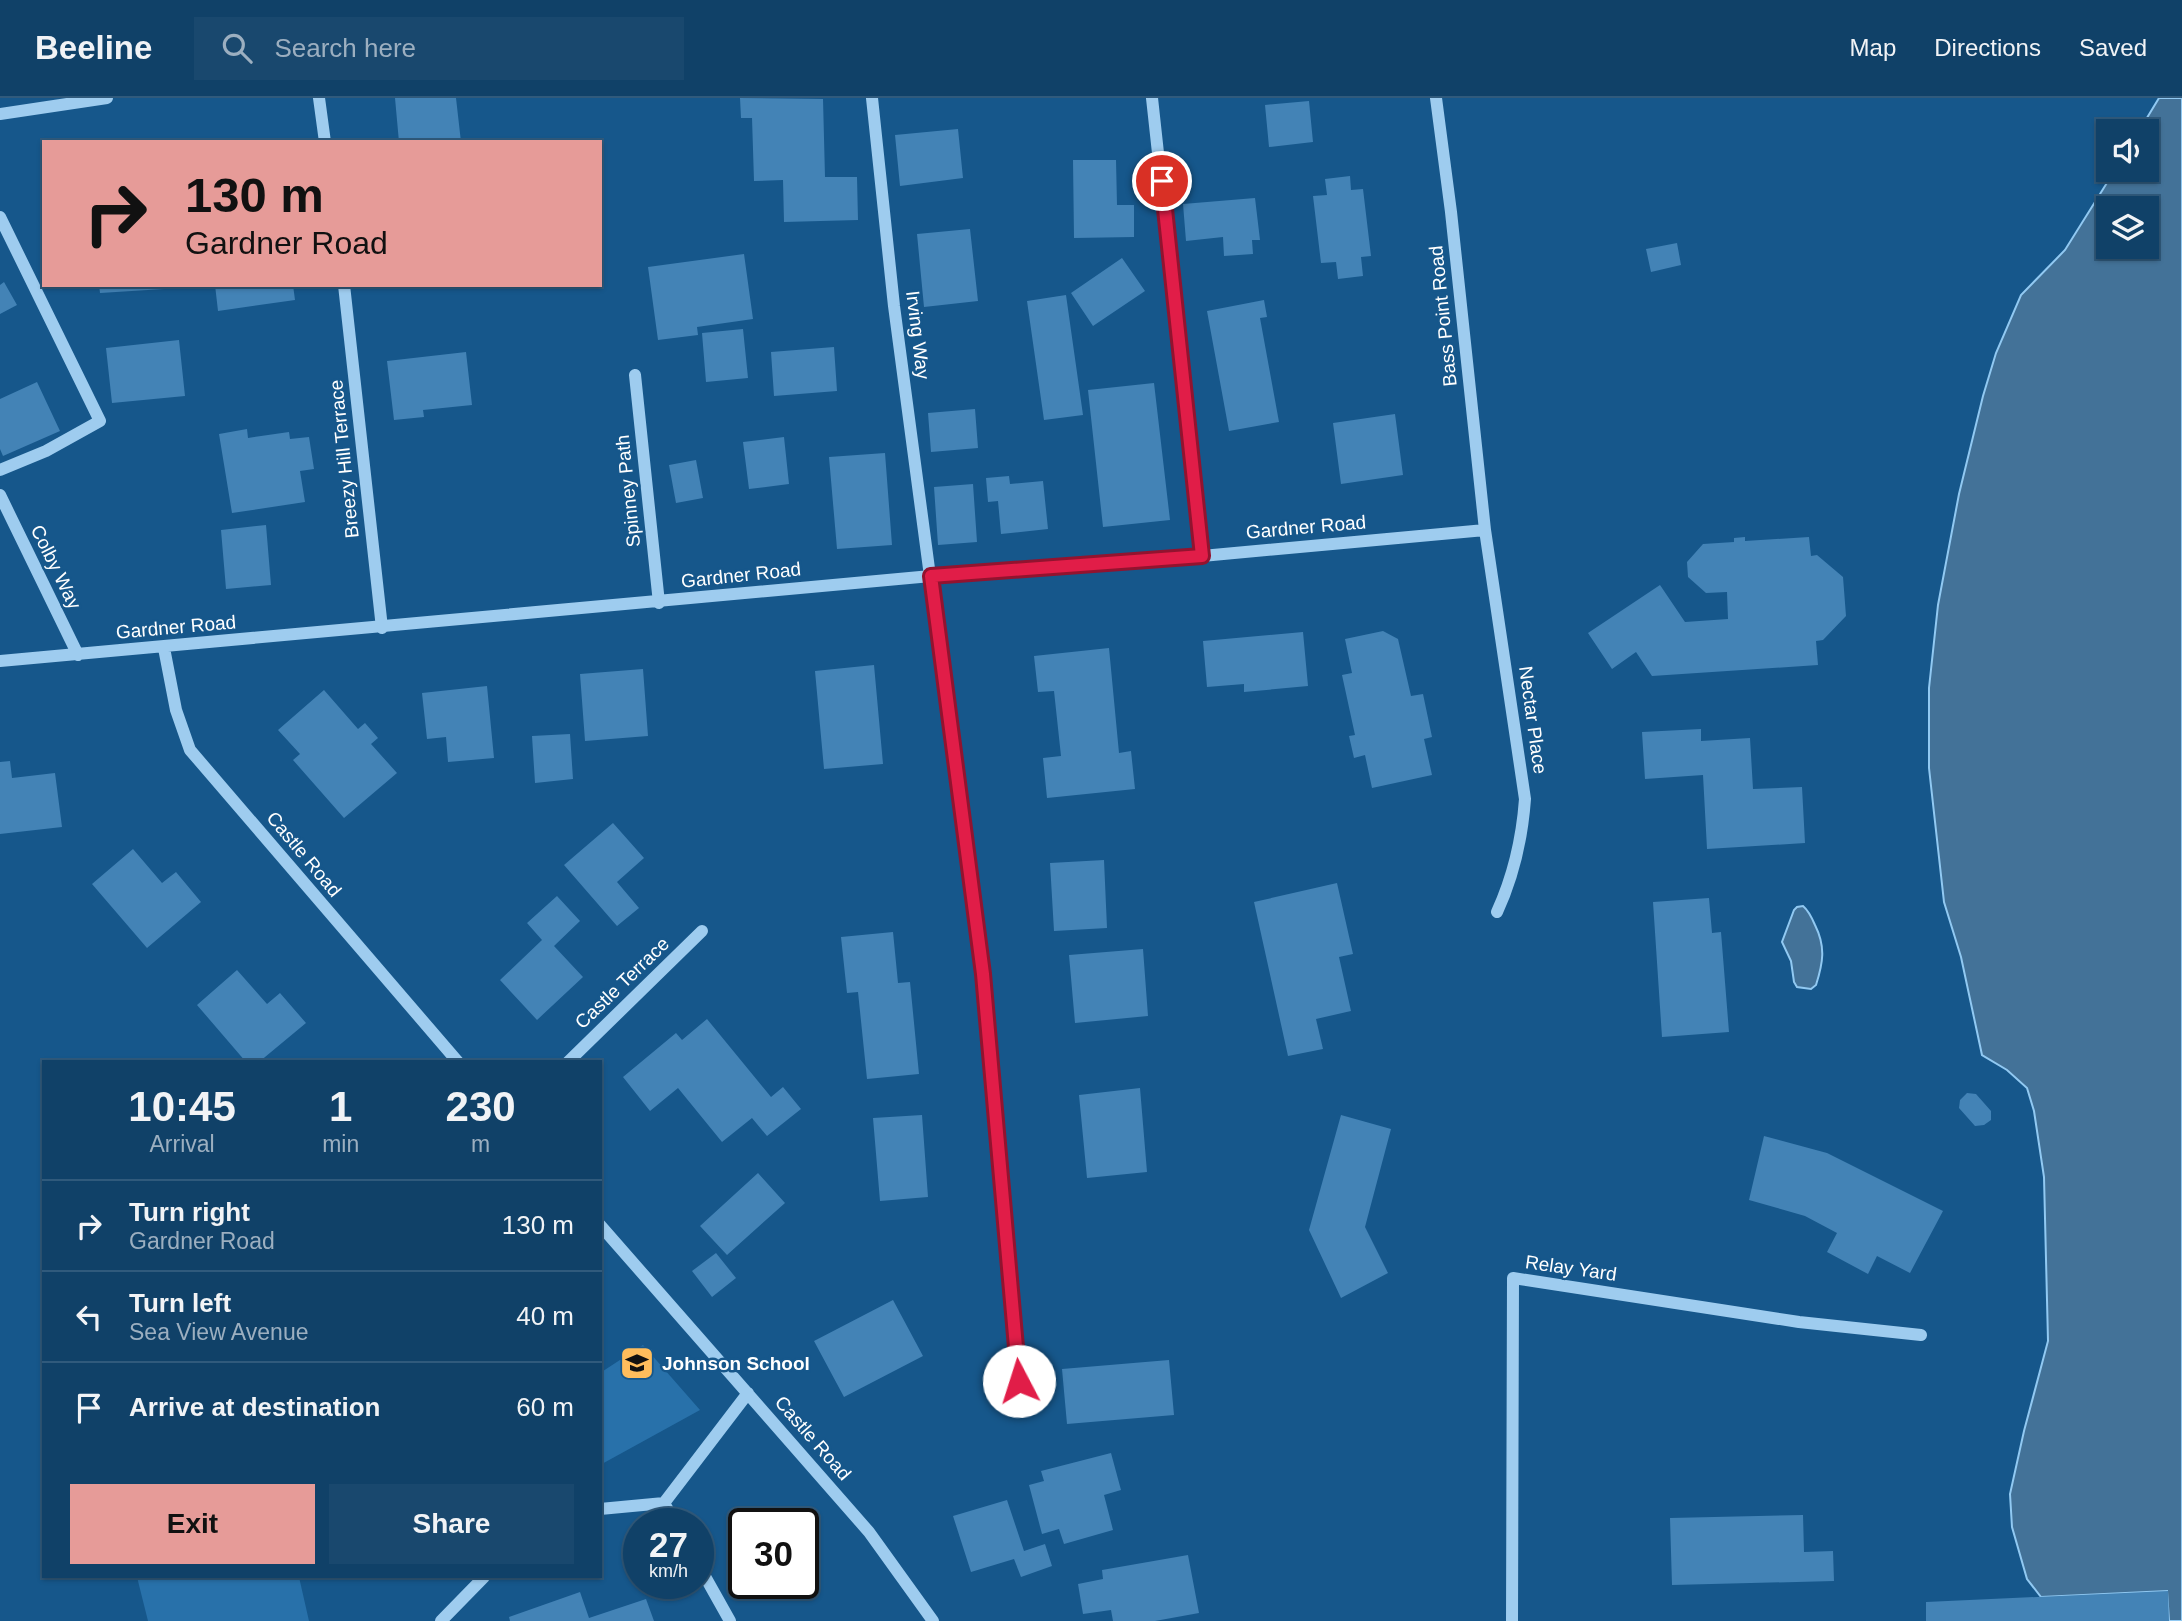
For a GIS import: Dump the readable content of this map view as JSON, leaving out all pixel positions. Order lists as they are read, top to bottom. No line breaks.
{"streets":{"street":["Bass Point Road","Irving Way","Breezy Hill Terrace","Spinney Path","Gardner Road","Colby Way","Nectar Place","Castle Road","Castle Terrace","Relay Yard"]},"crossings":[["Bass Point Road","Gardner Road"],["Bass Point Road","Nectar Place"],["Irving Way","Gardner Road"],["Breezy Hill Terrace","Gardner Road"],["Spinney Path","Gardner Road"],["Gardner Road","Colby Way"],["Gardner Road","Nectar Place"],["Gardner Road","Castle Road"]],"places":{"school or university":["Johnson School"]},"page":{"header":"Beeline","search":"Search here","nav":["Map","Directions","Saved"],"turn":["130 m","Gardner Road"],"eta":["10:45","Arrival","1","min","230","m"],"list":[{"name":"Turn right","note":"Gardner Road","value":"130 m"},{"name":"Turn left","note":"Sea View Avenue","value":"40 m"},{"name":"Arrive at destination","value":"60 m"}],"buttons":["Exit","Share"],"speed":"27 km/h","limit":"30"}}
